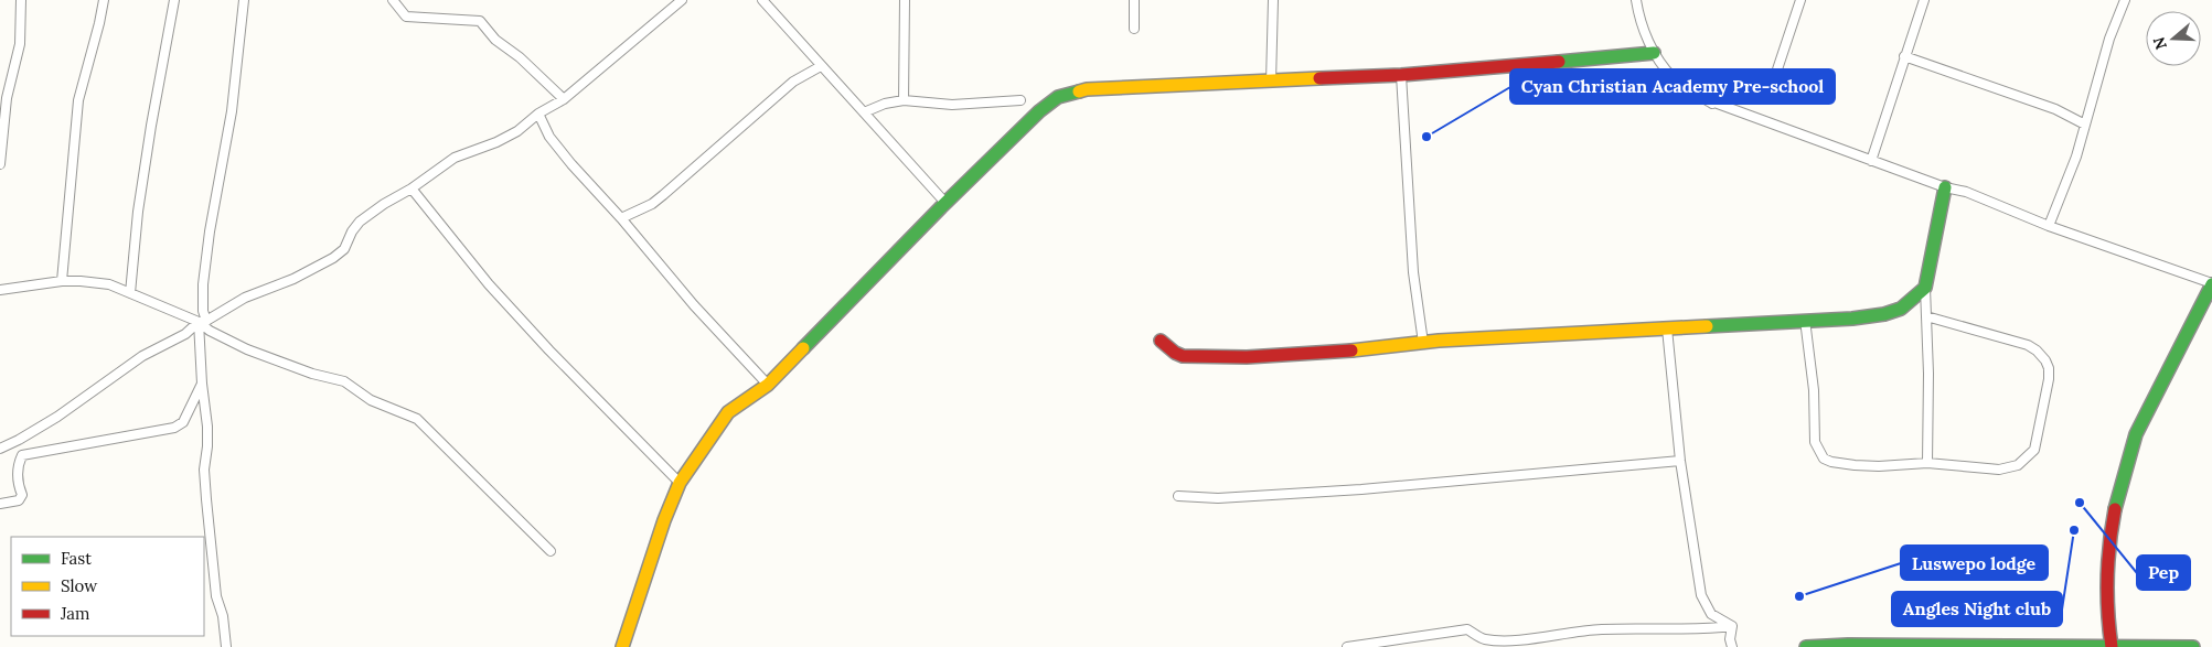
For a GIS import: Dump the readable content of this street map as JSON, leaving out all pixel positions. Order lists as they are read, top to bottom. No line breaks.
{"places":["Cyan Christian Academy Pre-school","Pep","Angles Night club","Luswepo lodge"],"legend":["Fast","Slow","Jam"],"north":"left"}
